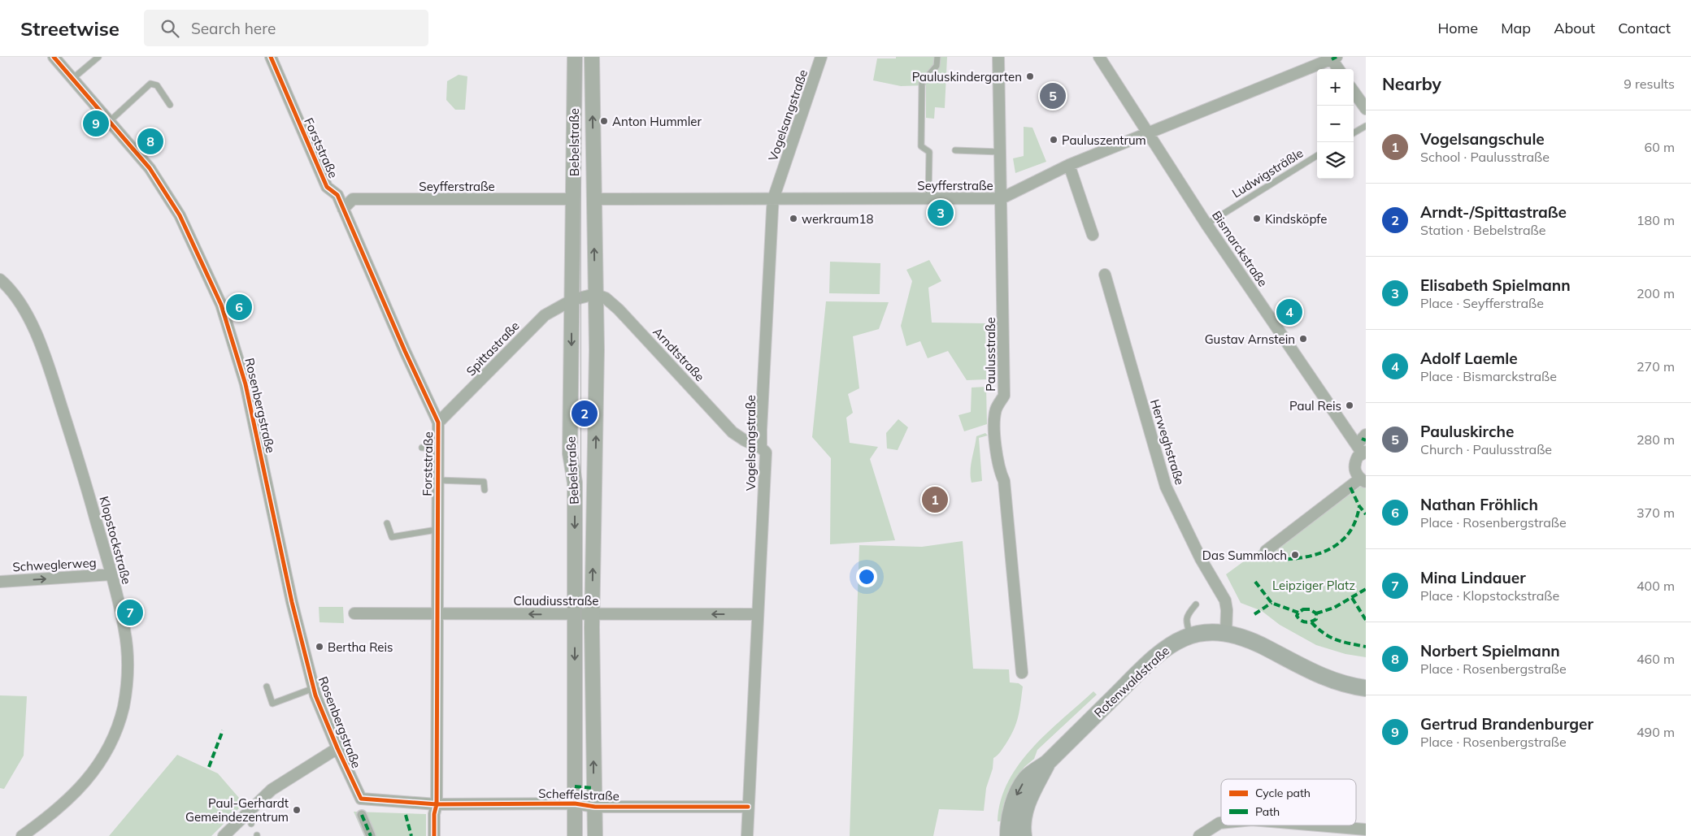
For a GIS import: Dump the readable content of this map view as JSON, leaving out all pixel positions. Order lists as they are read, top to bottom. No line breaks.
{"streets":{"main road":["Rotenwaldstraße"],"street":["Vogelsangstraße","Bebelstraße","Forststraße","Seyfferstraße","Bismarckstraße","Spittastraße","Arndtstraße","Paulusstraße","Rosenbergstraße","Herweghstraße","Klopstockstraße","Schweglerweg","Claudiusstraße","Scheffelstraße"],"lane":["Ludwigsträßle"]},"crossings":[["Vogelsangstraße","Seyfferstraße"],["Vogelsangstraße","Arndtstraße"],["Vogelsangstraße","Claudiusstraße"],["Vogelsangstraße","Scheffelstraße"],["Bebelstraße","Seyfferstraße"],["Bebelstraße","Spittastraße"],["Bebelstraße","Arndtstraße"],["Bebelstraße","Claudiusstraße"],["Bebelstraße","Scheffelstraße"],["Forststraße","Seyfferstraße"],["Forststraße","Spittastraße"],["Forststraße","Claudiusstraße"],["Forststraße","Scheffelstraße"],["Ludwigsträßle","Bismarckstraße"],["Seyfferstraße","Bismarckstraße"],["Seyfferstraße","Paulusstraße"],["Rosenbergstraße","Scheffelstraße"],["Herweghstraße","Rotenwaldstraße"],["Klopstockstraße","Schweglerweg"]],"one_way":["Schweglerweg","Claudiusstraße"],"parks":["Leipziger Platz"],"places":["Pauluskindergarten","Anton Hummler","Pauluszentrum","werkraum18","Kindsköpfe","Gustav Arnstein","Paul Reis","Das Summloch","Bertha Reis","Paul-Gerhardt Gemeindezentrum"],"legend":["Cycle path","Path"],"page":{"header":"Streetwise","search":"Search here","nav":["Home","Map","About","Contact"],"heading":["Nearby","9 results"],"map_buttons":["+","−"],"pins":["5","9","8","3","6","4","2","1","7"],"list":[{"mark":"1","name":"Vogelsangschule","note":"School · Paulusstraße","value":"60 m"},{"mark":"2","name":"Arndt-/Spittastraße","note":"Station · Bebelstraße","value":"180 m"},{"mark":"3","name":"Elisabeth Spielmann","note":"Place · Seyfferstraße","value":"200 m"},{"mark":"4","name":"Adolf Laemle","note":"Place · Bismarckstraße","value":"270 m"},{"mark":"5","name":"Pauluskirche","note":"Church · Paulusstraße","value":"280 m"},{"mark":"6","name":"Nathan Fröhlich","note":"Place · Rosenbergstraße","value":"370 m"},{"mark":"7","name":"Mina Lindauer","note":"Place · Klopstockstraße","value":"400 m"},{"mark":"8","name":"Norbert Spielmann","note":"Place · Rosenbergstraße","value":"460 m"},{"mark":"9","name":"Gertrud Brandenburger","note":"Place · Rosenbergstraße","value":"490 m"}]}}
